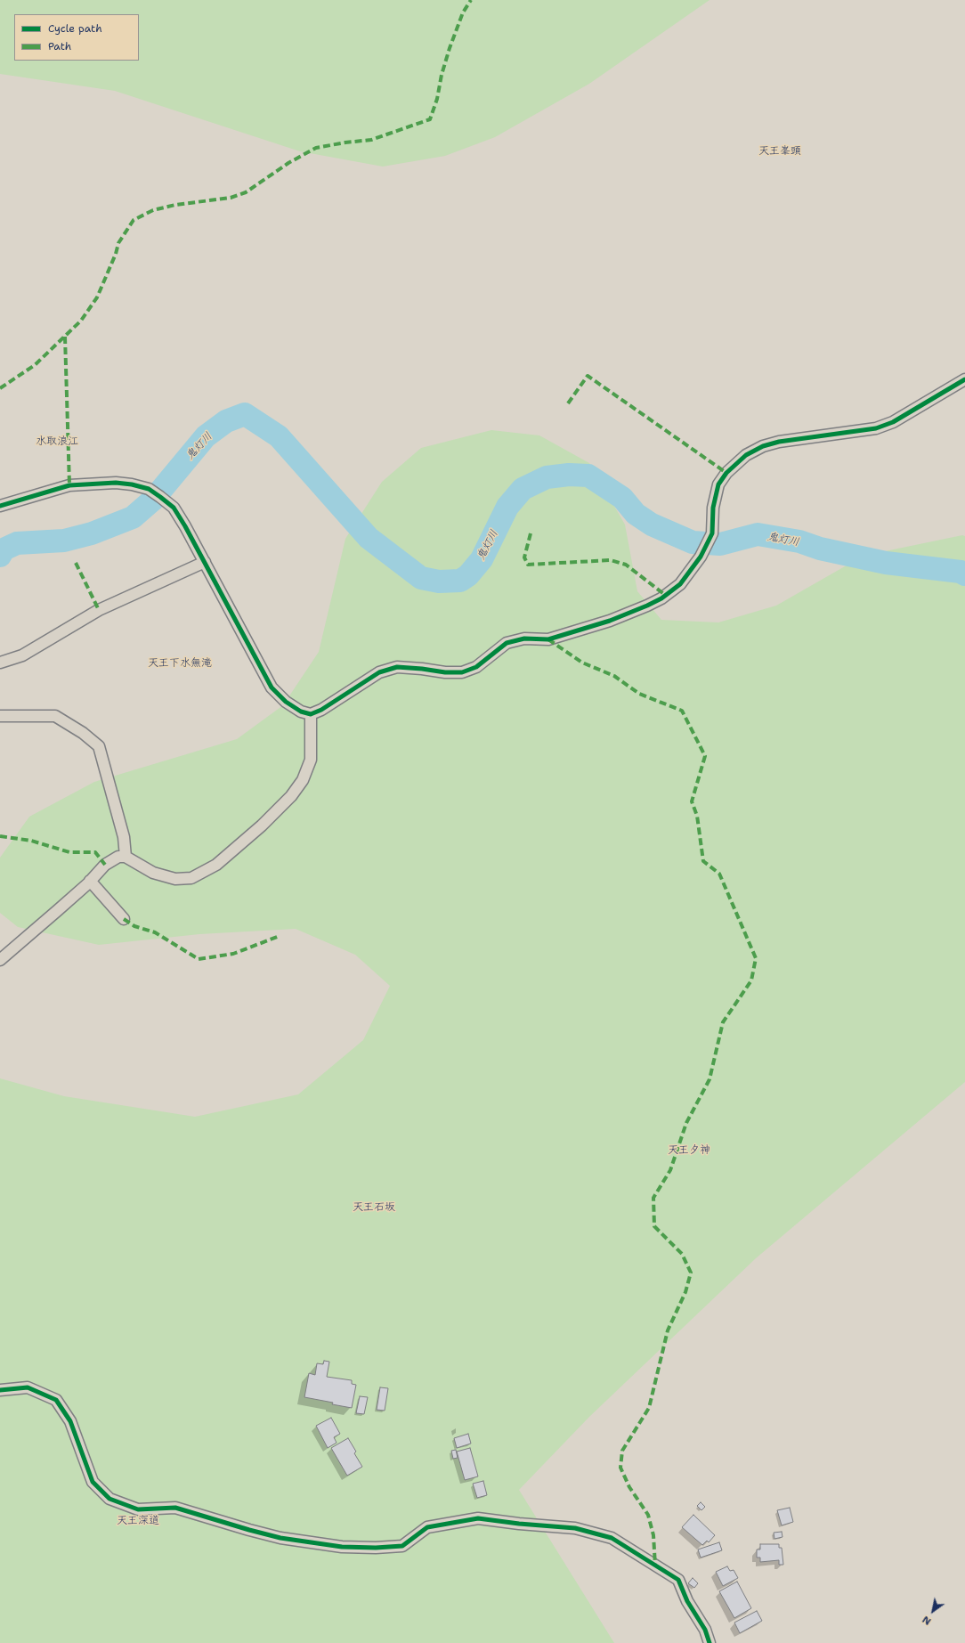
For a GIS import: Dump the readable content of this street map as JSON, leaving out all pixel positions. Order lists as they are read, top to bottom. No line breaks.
{"districts":["天王峯頭","水取浪江","天王下水無滝","天王夕神","天王石坂","天王深道"],"water":["鬼灯川"],"legend":["Cycle path","Path"],"north":"bottom left"}
